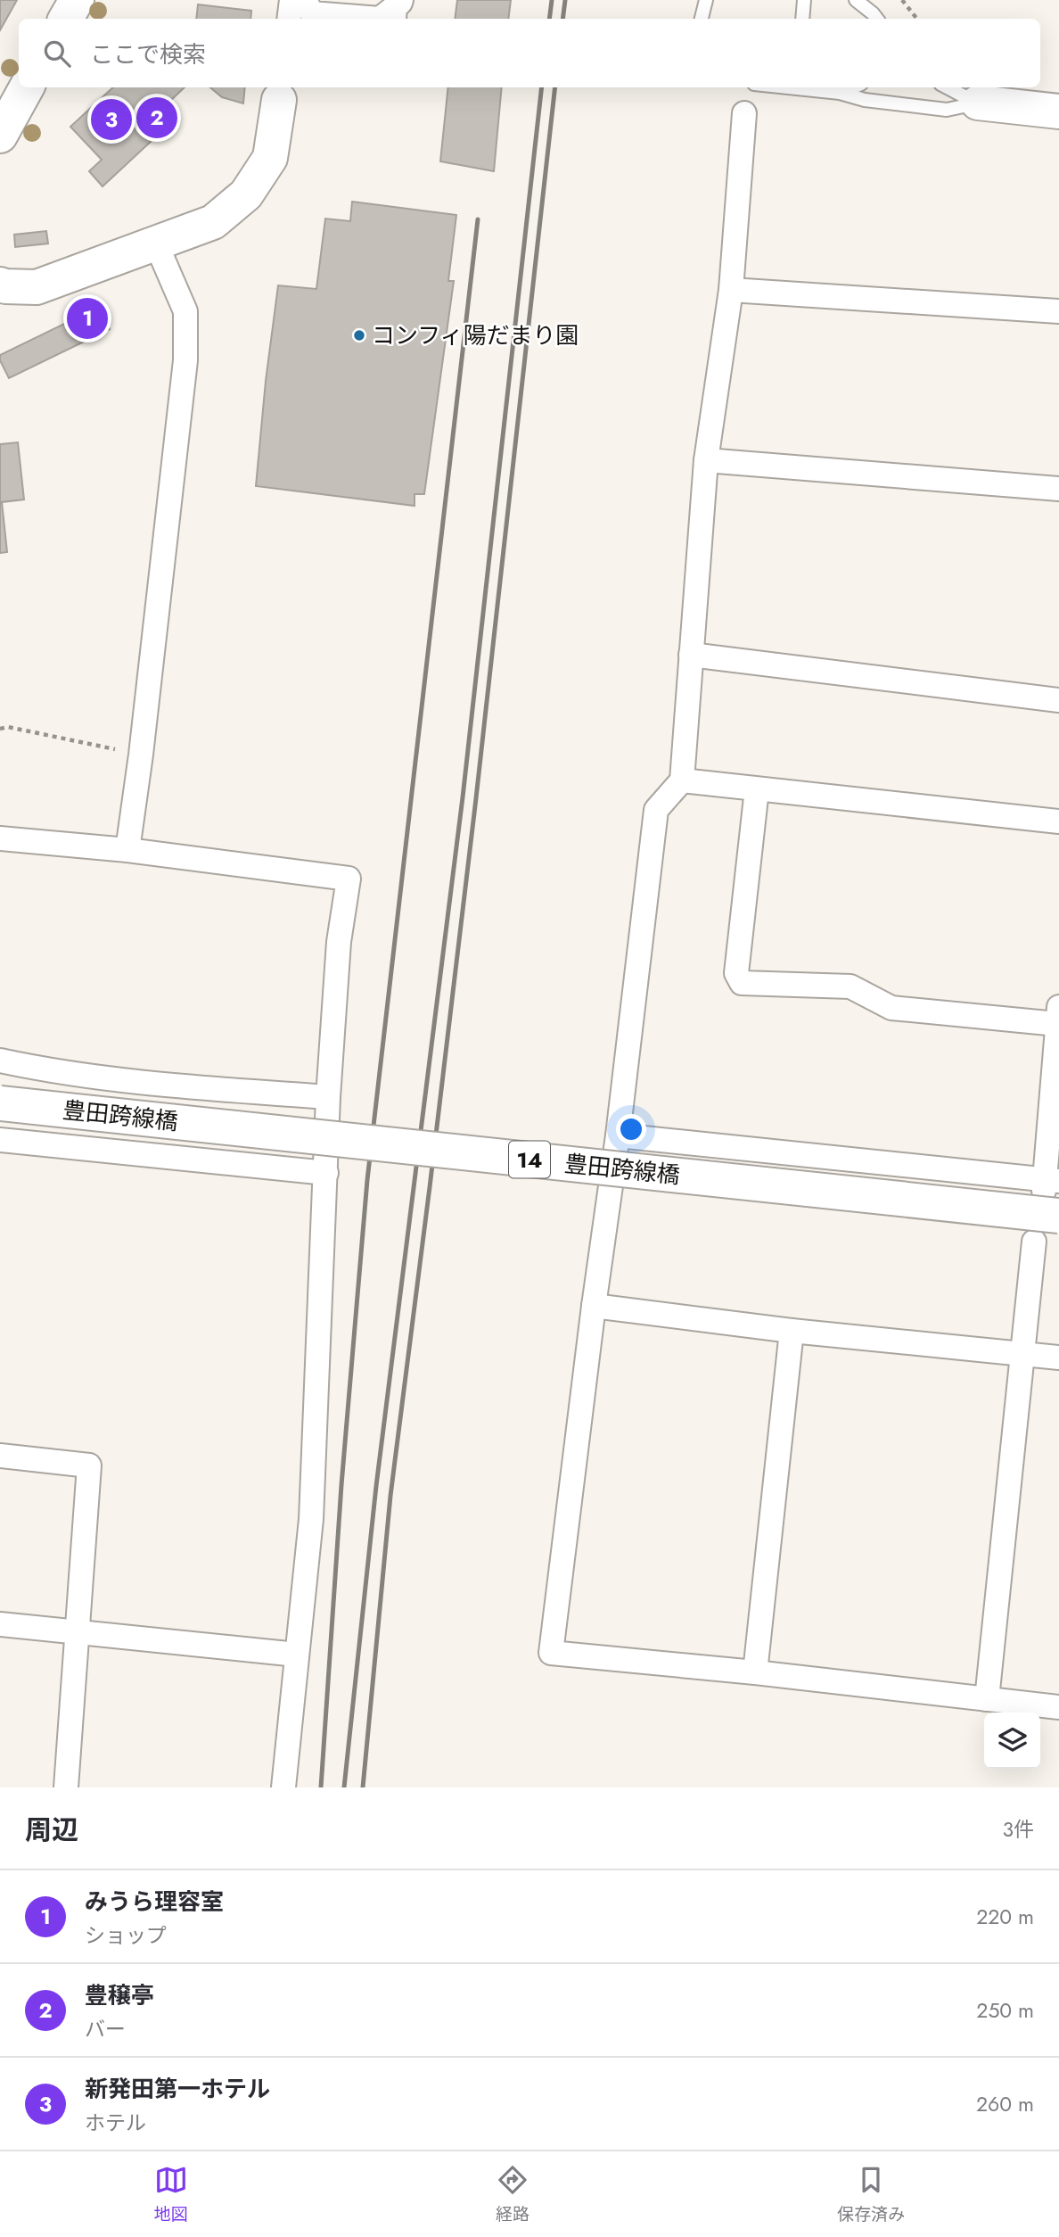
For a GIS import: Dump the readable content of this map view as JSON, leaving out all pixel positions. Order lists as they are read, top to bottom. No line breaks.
{"streets":{"main road":["豊田跨線橋","14"]},"places":["コンフィ陽だまり園"],"page":{"search":"ここで検索","pins":["2","3","1"],"heading":["周辺","3件"],"list":[{"mark":"1","name":"みうら理容室","note":"ショップ","value":"220 m"},{"mark":"2","name":"豊穣亭","note":"バー","value":"250 m"},{"mark":"3","name":"新発田第一ホテル","note":"ホテル","value":"260 m"}],"nav":["地図","経路","保存済み"]}}
